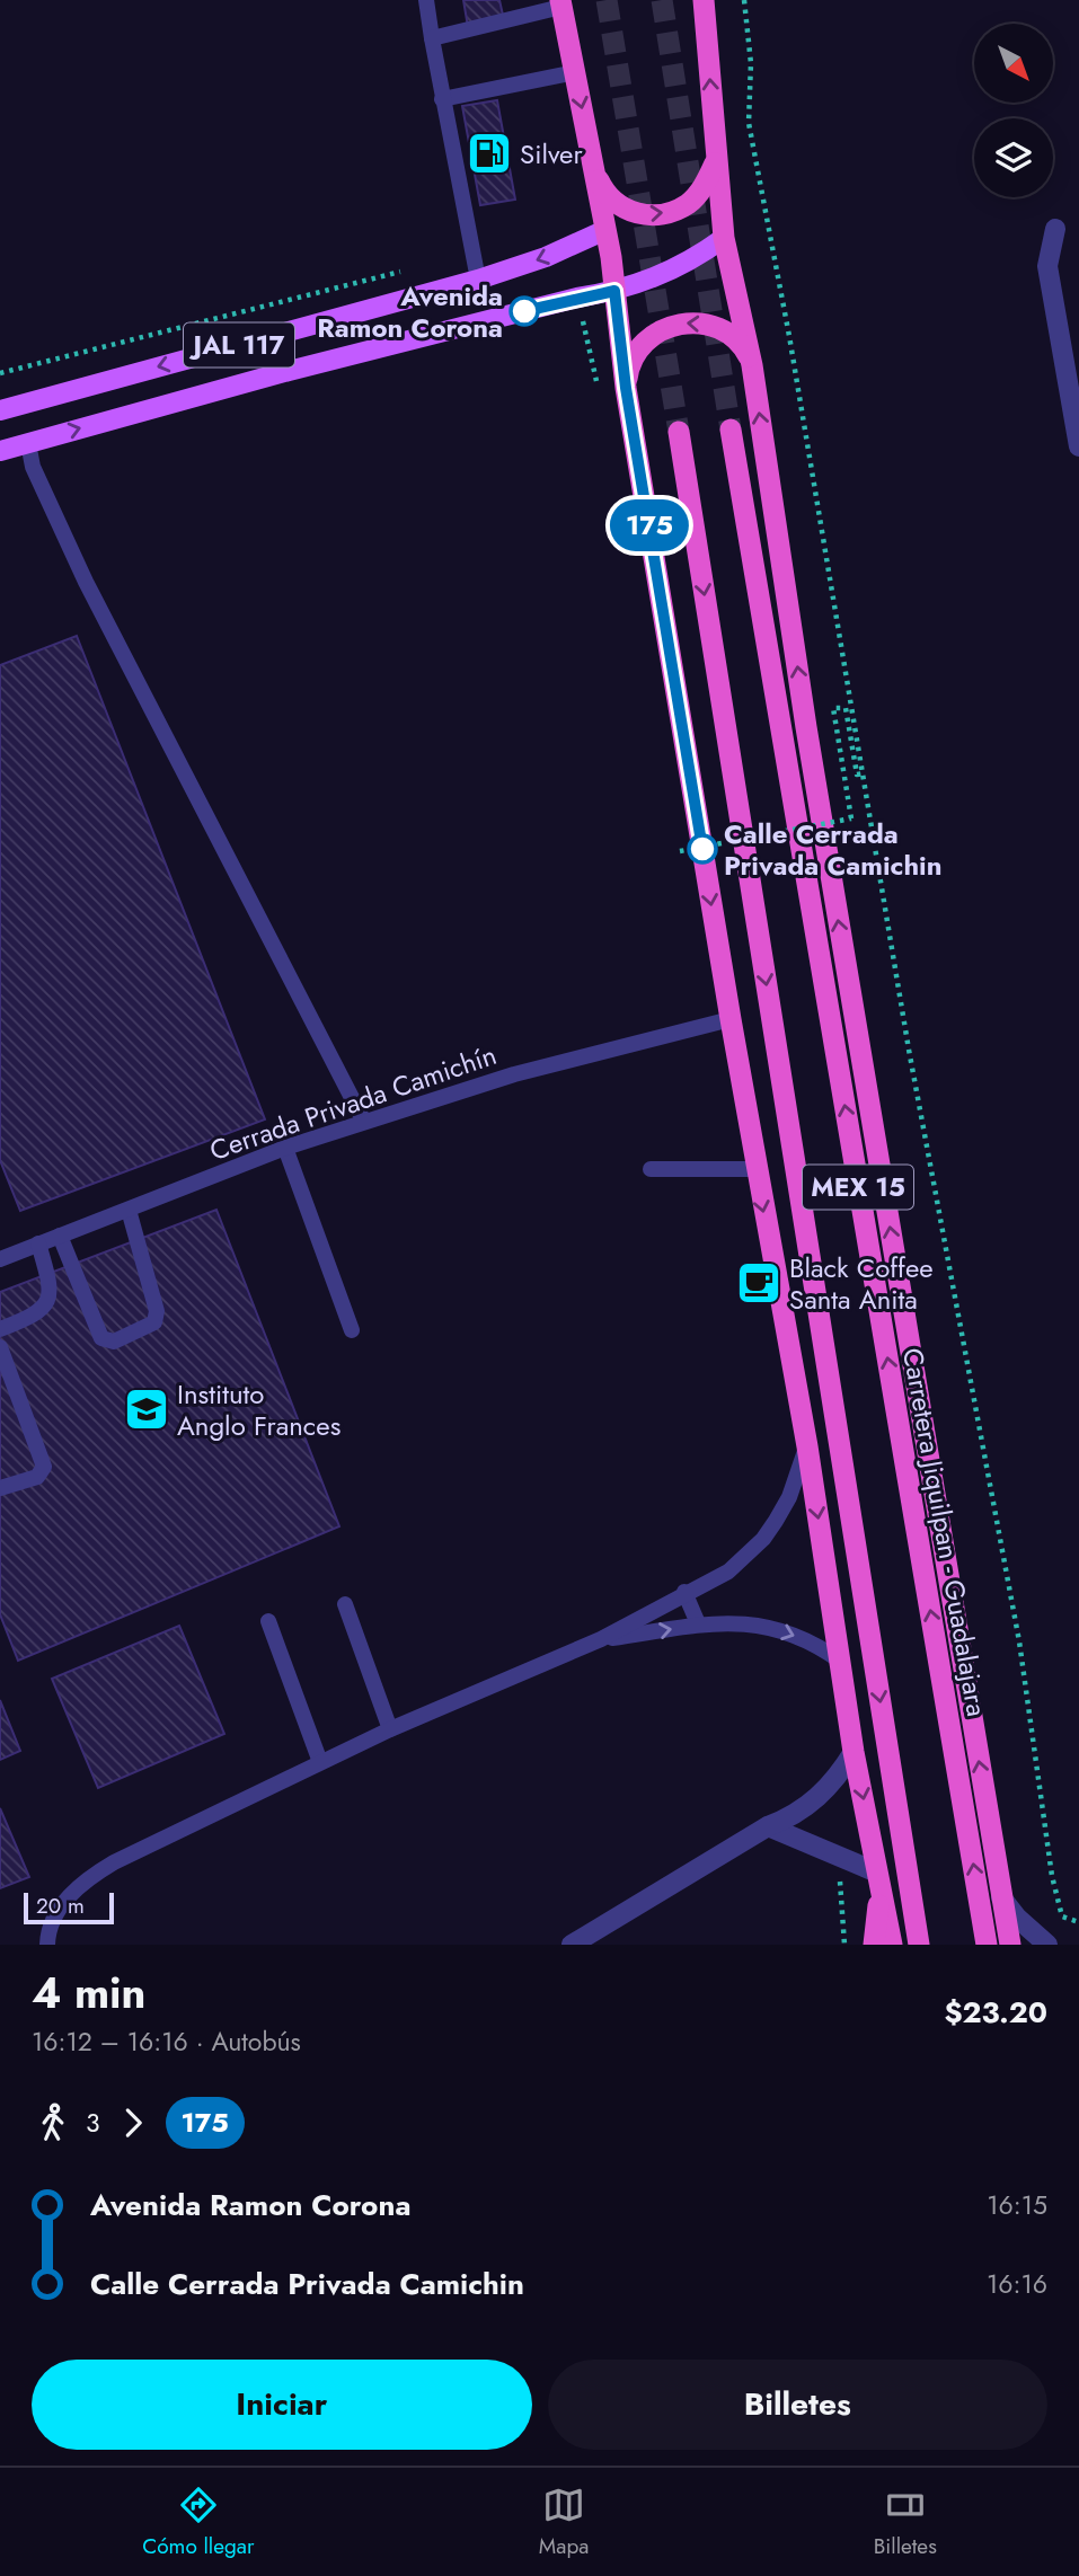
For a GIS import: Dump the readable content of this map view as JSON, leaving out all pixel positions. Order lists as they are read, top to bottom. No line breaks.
{"streets":{"highway":["MEX 15","Carretera Jiquilpan - Guadalajara"],"main road":["JAL 117"],"lane":["Cerrada Privada Camichín"]},"places":{"fuel station":["Silver"],"other":["Avenida Ramon Corona","Calle Cerrada Privada Camichin"],"cafe":["Black Coffee Santa Anita"],"school or university":["Instituto Anglo Frances"]},"lines":["bus line 175"],"scale_bar":"20 m","north":"bottom right","page":{"on_map":"175","scale":"20 m","heading":["4 min","16:12 – 16:16 · Autobús","$23.20"],"legs":["3","175"],"list":[{"name":"Avenida Ramon Corona","value":"16:15"},{"name":"Calle Cerrada Privada Camichin","value":"16:16"}],"buttons":["Iniciar","Billetes"],"tabs":["Cómo llegar","Mapa","Billetes"]}}
